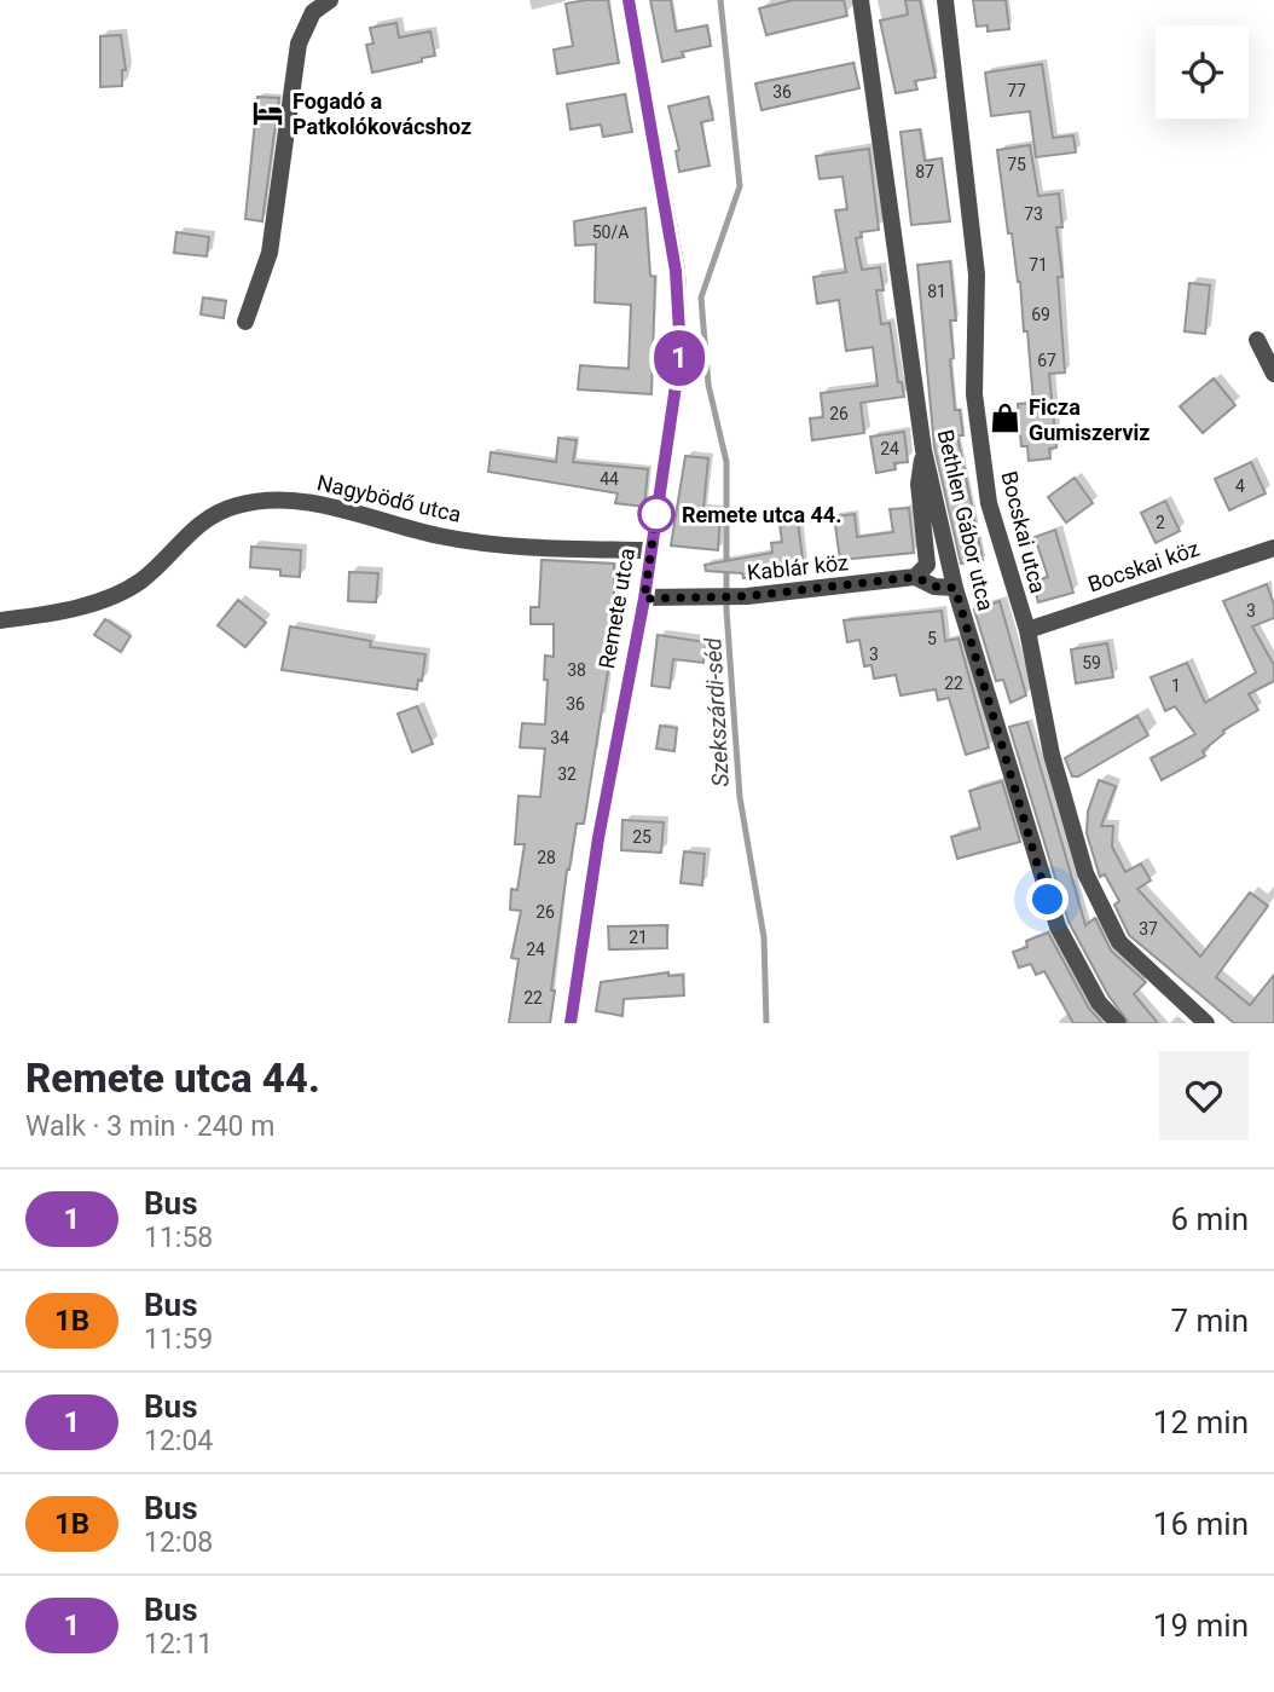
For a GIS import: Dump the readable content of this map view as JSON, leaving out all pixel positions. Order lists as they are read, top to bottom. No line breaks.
{"streets":{"street":["Nagybödő utca","Bethlen Gábor utca","Bocskai utca","Bocskai köz","Kablár köz","Remete utca"]},"crossings":[["Nagybödő utca","Remete utca"],["Bethlen Gábor utca","Kablár köz"],["Bocskai utca","Bocskai köz"],["Kablár köz","Remete utca"]],"water":["Szekszárdi-séd"],"places":{"hotel":["Fogadó a Patkolókovácshoz"],"shop":["Ficza Gumiszerviz"],"other":["Remete utca 44."]},"lines":["bus line 1"],"house_numbers":["77","36","75","87","73","50/A","71","81","69","67","26","24","44","4","2","3","5","3","59","38","22","1","36","34","32","25","28","26","37","21","24","22"],"page":{"on_map":"1","heading":["Remete utca 44.","Walk · 3 min · 240 m"],"list":[{"mark":"1","name":"Bus","note":"11:58","value":"6 min"},{"mark":"1B","name":"Bus","note":"11:59","value":"7 min"},{"mark":"1","name":"Bus","note":"12:04","value":"12 min"},{"mark":"1B","name":"Bus","note":"12:08","value":"16 min"},{"mark":"1","name":"Bus","note":"12:11","value":"19 min"}]}}
